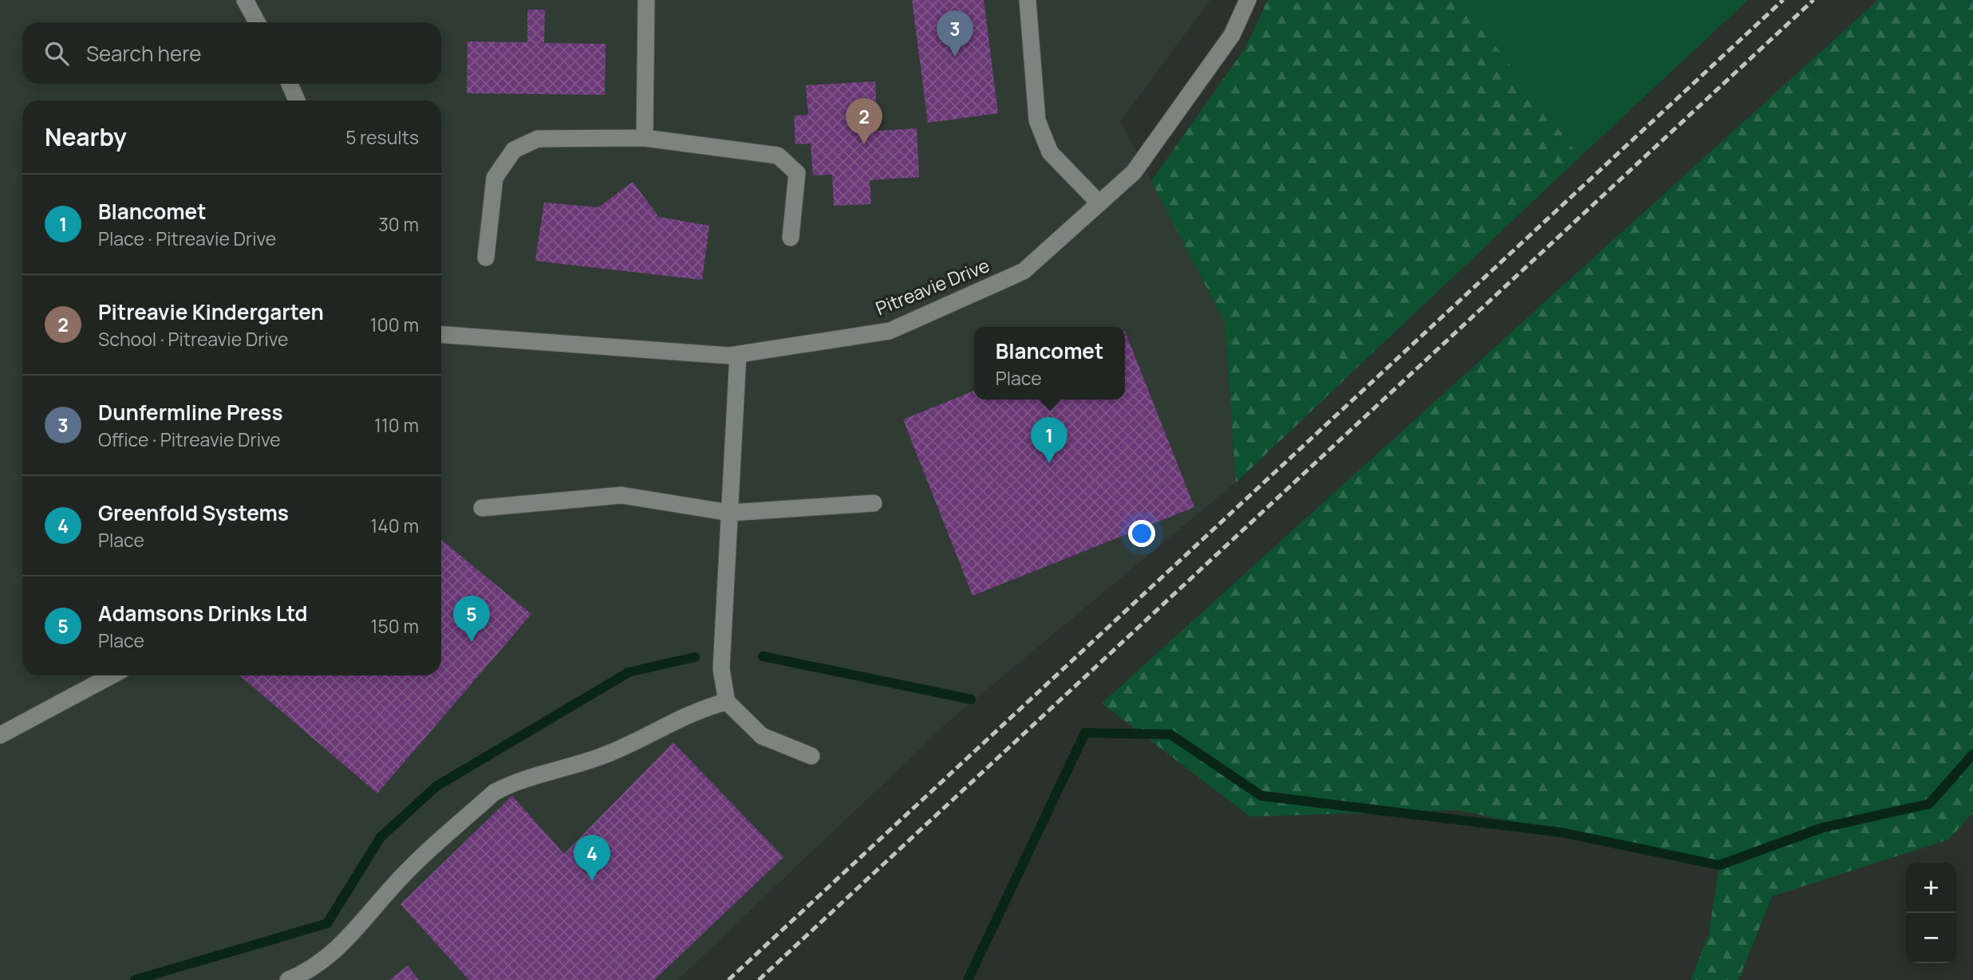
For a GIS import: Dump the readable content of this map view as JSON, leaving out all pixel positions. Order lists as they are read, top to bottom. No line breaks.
{"streets":{"street":["Pitreavie Drive"]},"page":{"pins":["3","2","1","5","4"],"search":"Search here","heading":["Nearby","5 results"],"list":[{"mark":"1","name":"Blancomet","note":"Place · Pitreavie Drive","value":"30 m"},{"mark":"2","name":"Pitreavie Kindergarten","note":"School · Pitreavie Drive","value":"100 m"},{"mark":"3","name":"Dunfermline Press","note":"Office · Pitreavie Drive","value":"110 m"},{"mark":"4","name":"Greenfold Systems","note":"Place","value":"140 m"},{"mark":"5","name":"Adamsons Drinks Ltd","note":"Place","value":"150 m"}],"popup":["Blancomet","Place"],"map_buttons":["+","−"]}}
